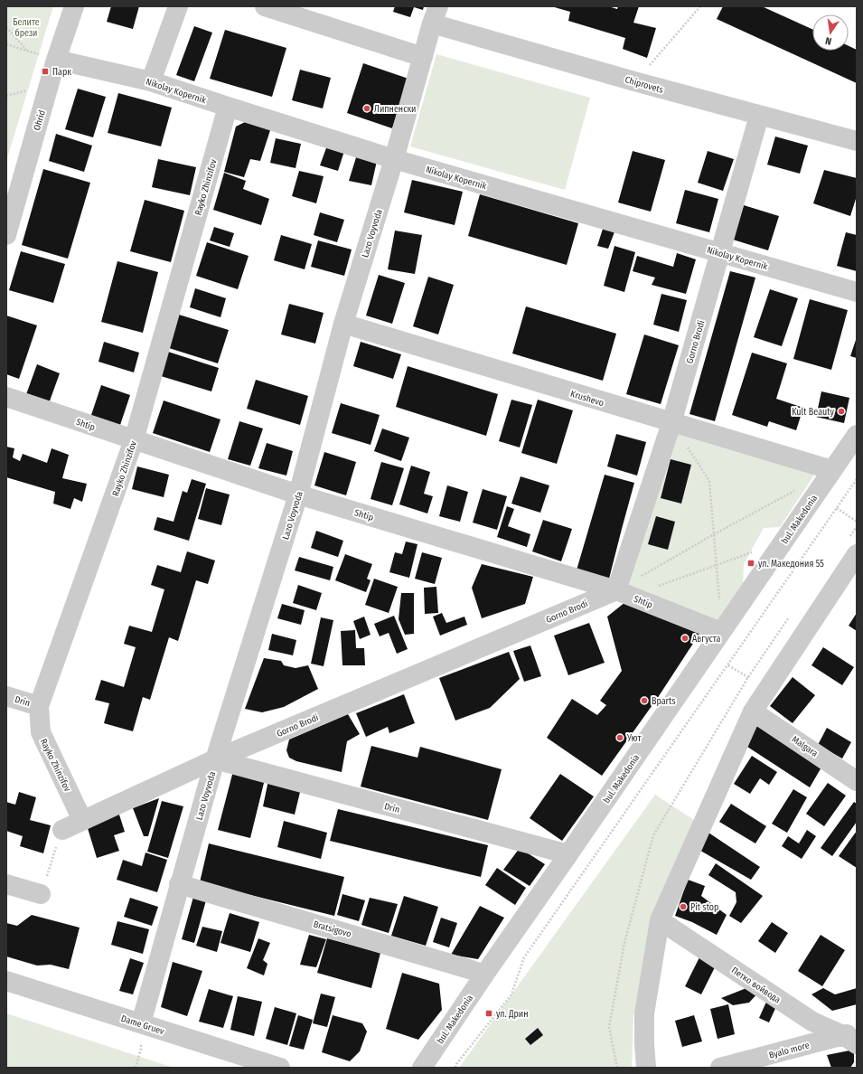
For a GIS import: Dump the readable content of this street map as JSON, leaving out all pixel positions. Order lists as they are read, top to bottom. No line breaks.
{"streets":{"street":["Chiprovets","Nikolay Kopernik","Ohrid","Rayko Zhinzifov","Lazo Voyvoda","Gorno Brodi","Krushevo","Shtip","bul. Makedonia","Drin","Malgara","Bratsigovo","Петко войвода","Dame Gruev","Byalo more"]},"crossings":[["Chiprovets","Lazo Voyvoda"],["Chiprovets","Gorno Brodi"],["Nikolay Kopernik","Ohrid"],["Nikolay Kopernik","Rayko Zhinzifov"],["Nikolay Kopernik","Lazo Voyvoda"],["Nikolay Kopernik","Gorno Brodi"],["Rayko Zhinzifov","Gorno Brodi"],["Rayko Zhinzifov","Shtip"],["Rayko Zhinzifov","Drin"],["Lazo Voyvoda","Gorno Brodi"],["Lazo Voyvoda","Krushevo"],["Lazo Voyvoda","Shtip"],["Lazo Voyvoda","Drin"],["Lazo Voyvoda","Bratsigovo"],["Lazo Voyvoda","Dame Gruev"],["Gorno Brodi","Krushevo"],["Gorno Brodi","Shtip"],["Gorno Brodi","Drin"],["Krushevo","bul. Makedonia"],["Shtip","bul. Makedonia"],["bul. Makedonia","Drin"],["bul. Makedonia","Bratsigovo"],["Петко войвода","Byalo more"]],"parks":["Белите брези"],"places":{"transit":["Парк","ул. Македония 55","ул. Дрин"],"other":["Липненски","Kult Beauty","Августа","Bparts","Уют","Pit stop"]},"north":"bottom"}
